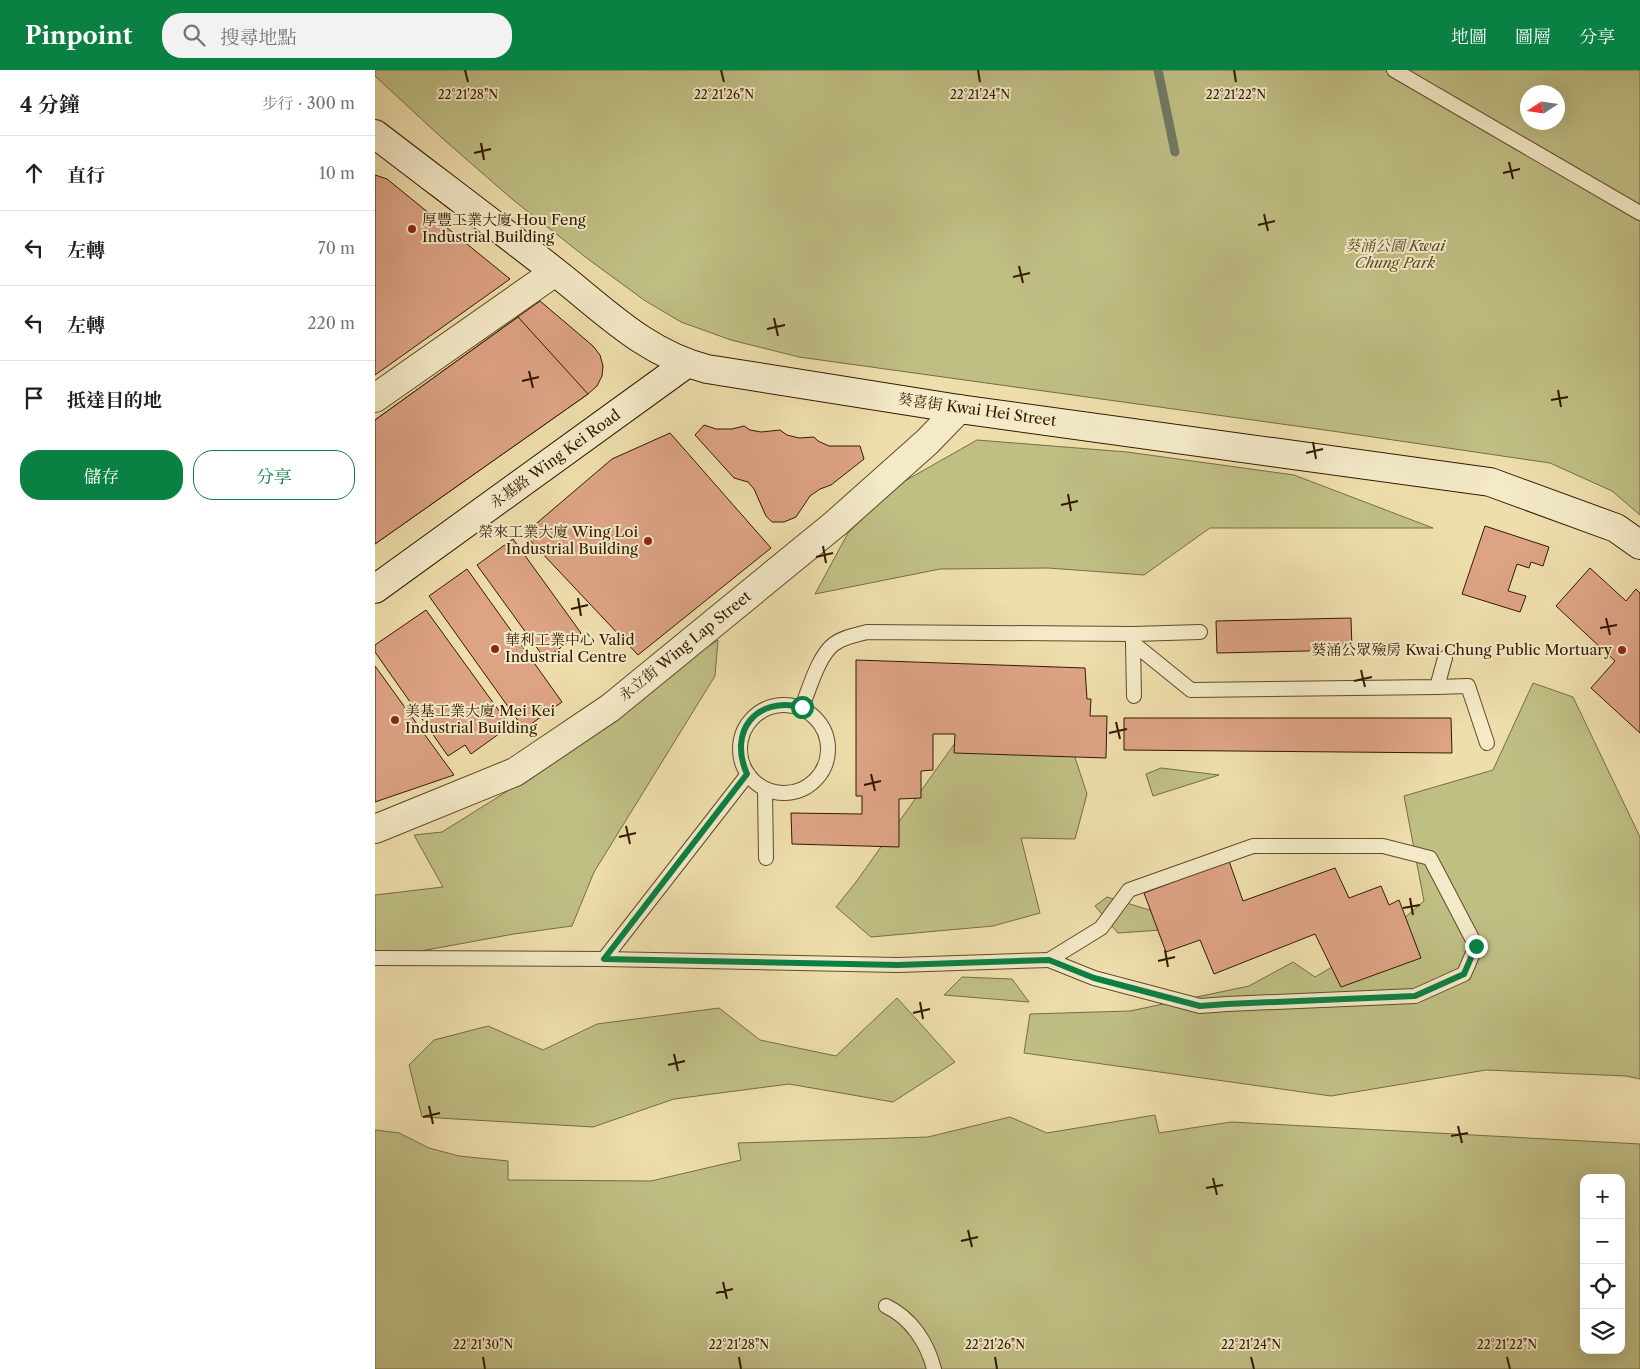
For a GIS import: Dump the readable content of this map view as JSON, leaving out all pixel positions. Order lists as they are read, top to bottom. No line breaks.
{"streets":{"street":["葵喜街 Kwai Hei Street","永基路 Wing Kei Road","永立街 Wing Lap Street"]},"crossings":[["葵喜街 Kwai Hei Street","永基路 Wing Kei Road"],["葵喜街 Kwai Hei Street","永立街 Wing Lap Street"]],"parks":["葵涌公園 Kwai Chung Park"],"places":["厚豐工業大廈 Hou Feng Industrial Building","榮來工業大廈 Wing Loi Industrial Building","華利工業中心 Valid Industrial Centre","葵涌公眾殮房 Kwai Chung Public Mortuary","美基工業大廈 Mei Kei Industrial Building"],"north":"left","page":{"header":"Pinpoint","search":"搜尋地點","nav":["地圖","圖層","分享"],"heading":["4 分鐘","步行 · 300 m"],"list":[["直行","10 m"],["左轉","70 m"],["左轉","220 m"],"抵達目的地"],"buttons":["儲存","分享"],"map_buttons":["+","−"]},"coordinates":["22°21'28\"N","22°21'26\"N","22°21'24\"N","22°21'22\"N","22°21'30\"N"]}
